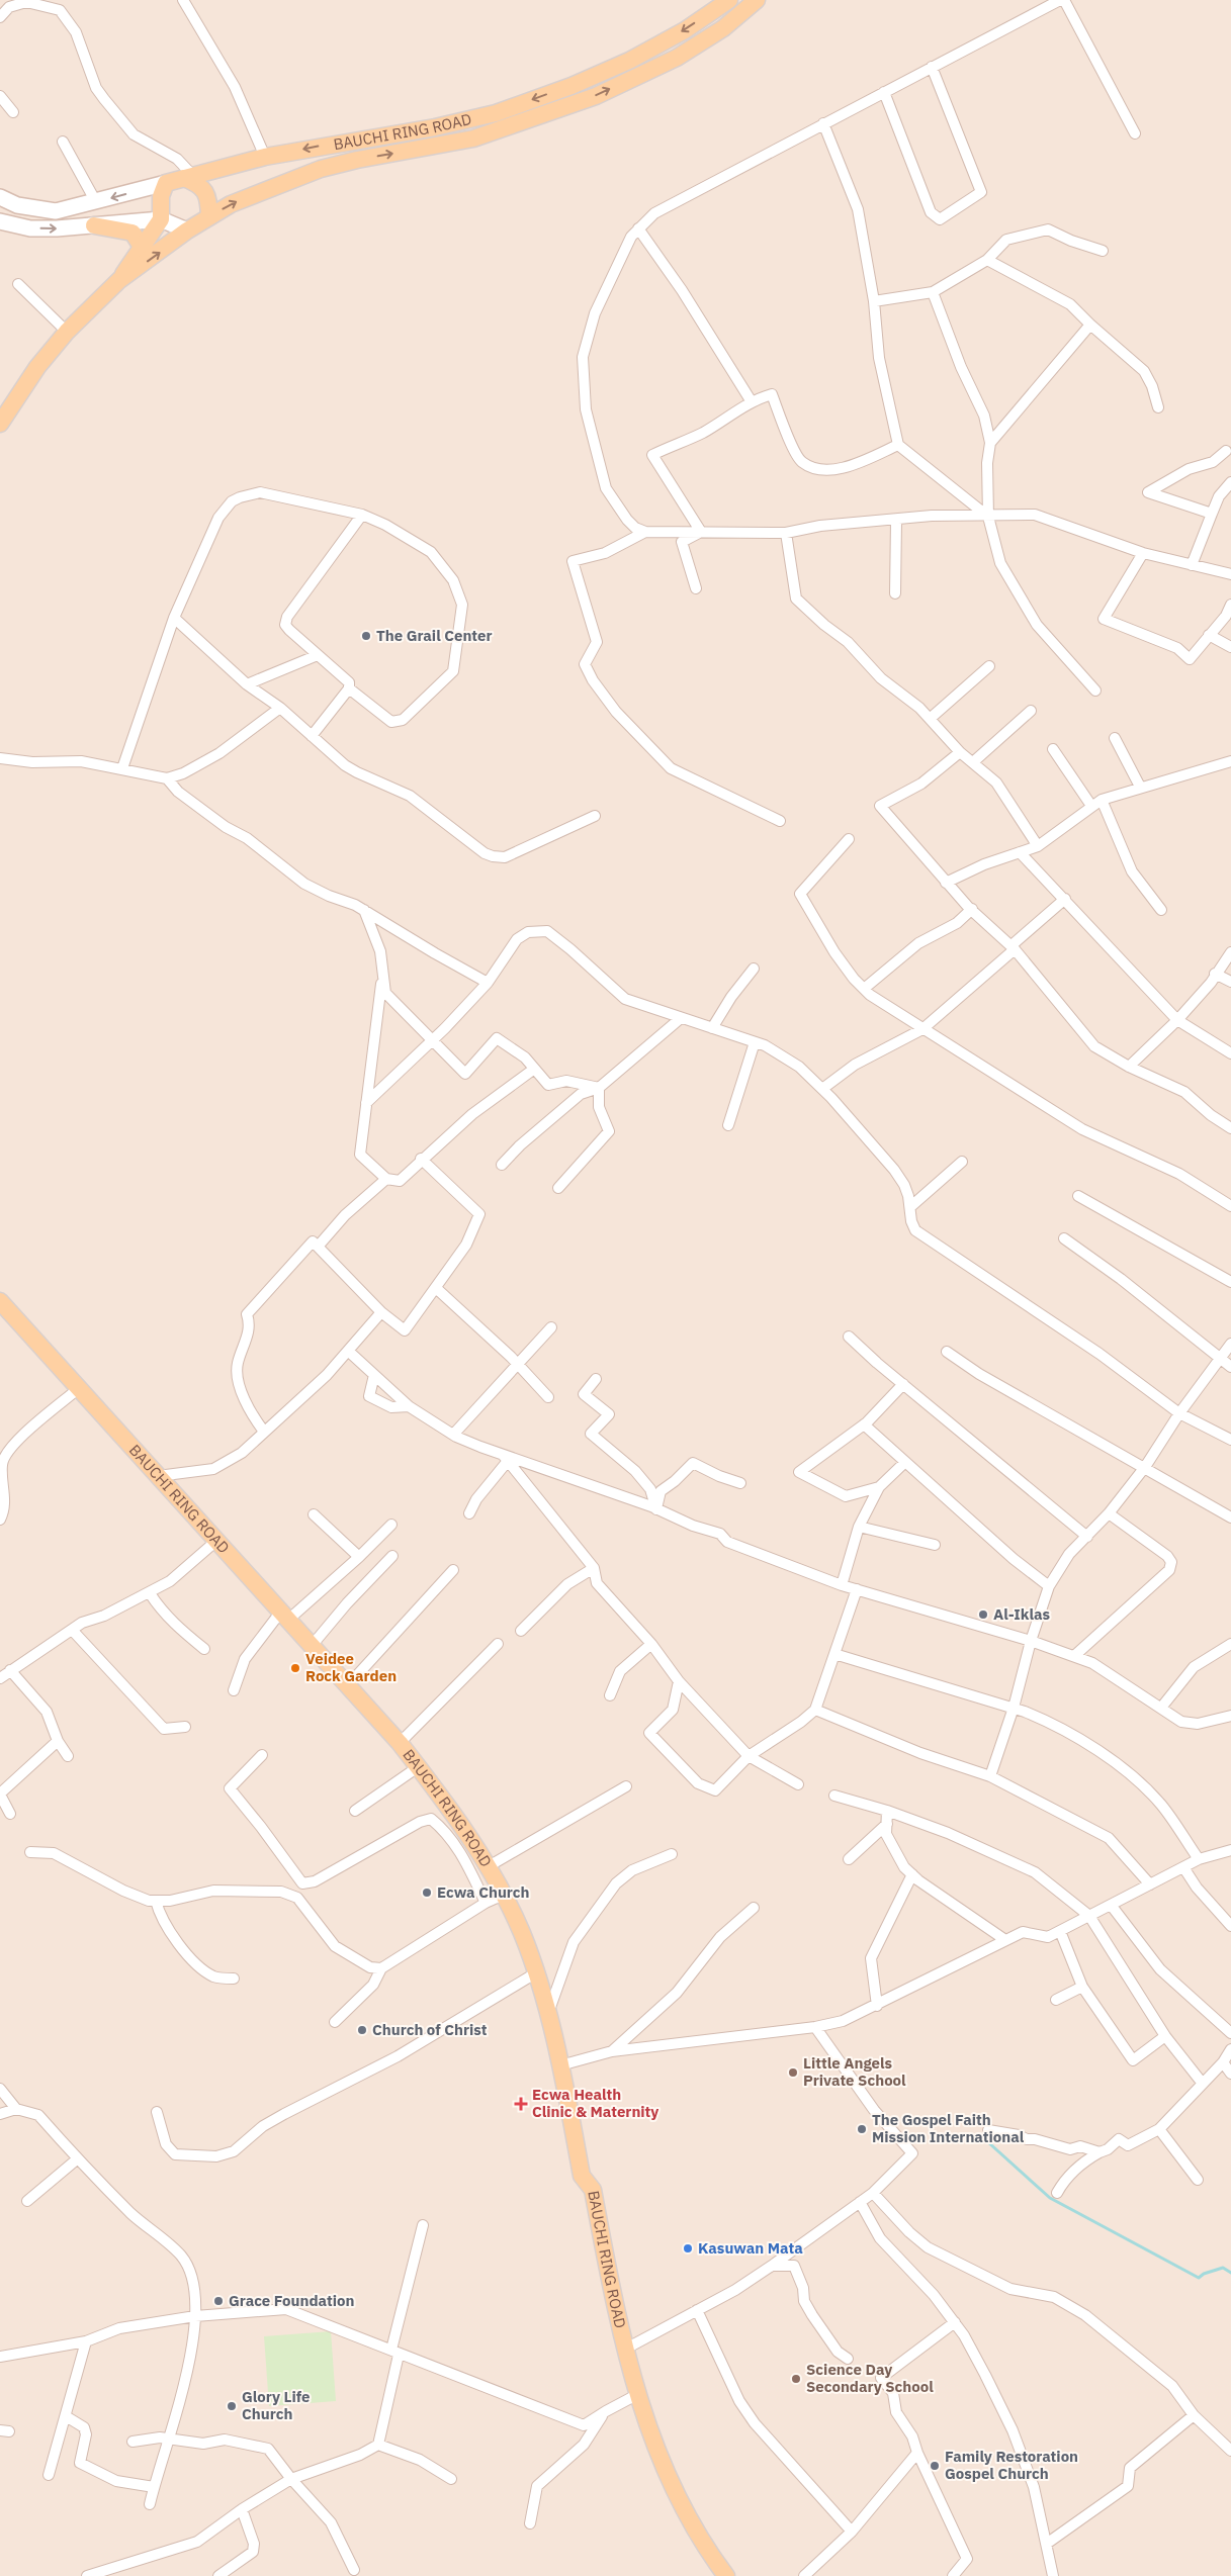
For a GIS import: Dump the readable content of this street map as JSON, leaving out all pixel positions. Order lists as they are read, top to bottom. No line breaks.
{"streets":{"main road":["BAUCHI RING ROAD"]},"places":{"other":["The Grail Center","Al-Iklas","Veidee Rock Garden","Ecwa Church","Church of Christ","Little Angels Private School","The Gospel Faith Mission International","Kasuwan Mata","Grace Foundation","Science Day Secondary School","Glory Life Church","Family Restoration Gospel Church"],"health":["Ecwa Health Clinic & Maternity"]}}
